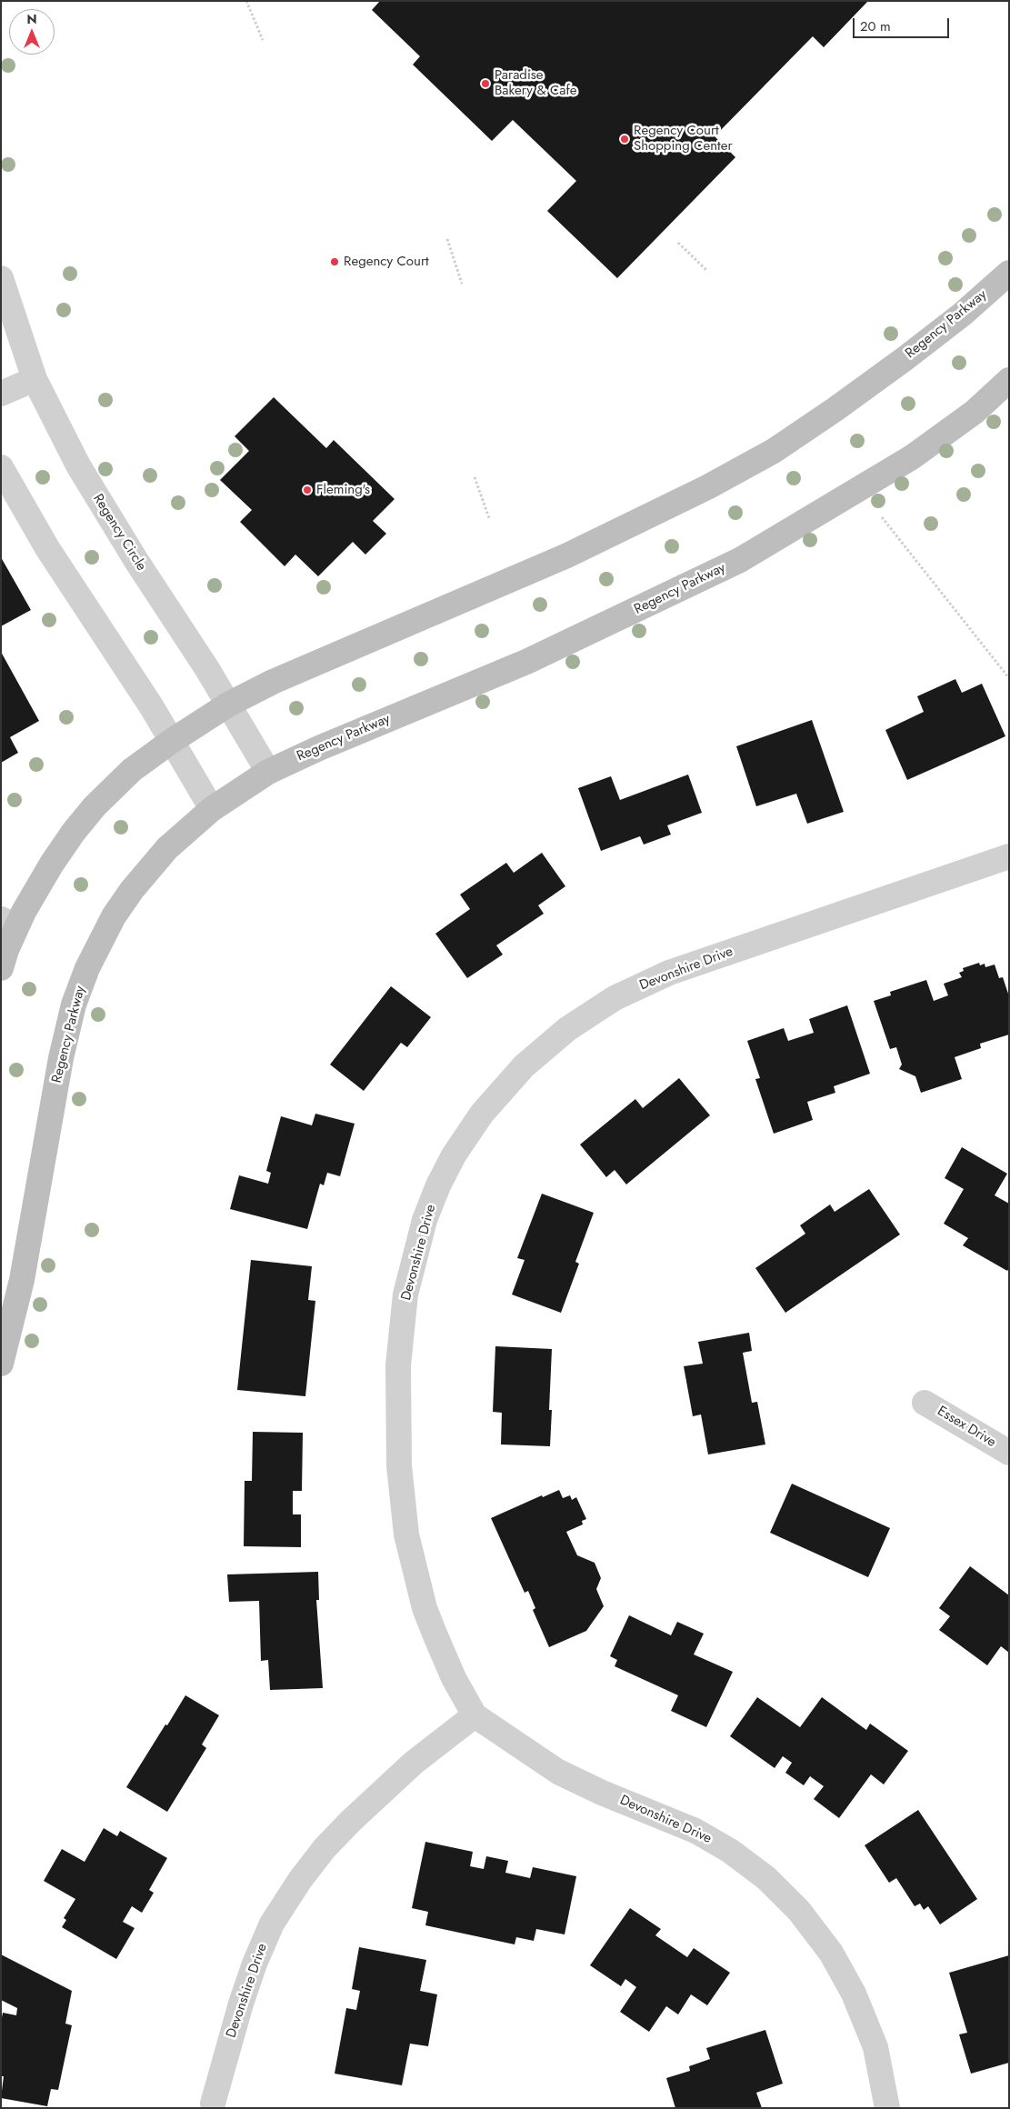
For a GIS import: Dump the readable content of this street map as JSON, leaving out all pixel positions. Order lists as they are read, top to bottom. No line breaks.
{"streets":{"main road":["Regency Parkway"],"street":["Regency Circle","Devonshire Drive","Essex Drive"]},"crossings":[["Regency Parkway","Regency Circle"]],"places":["Paradise Bakery & Cafe","Regency Court Shopping Center","Regency Court","Fleming's"],"scale_bar":"20 m","north":"top"}
